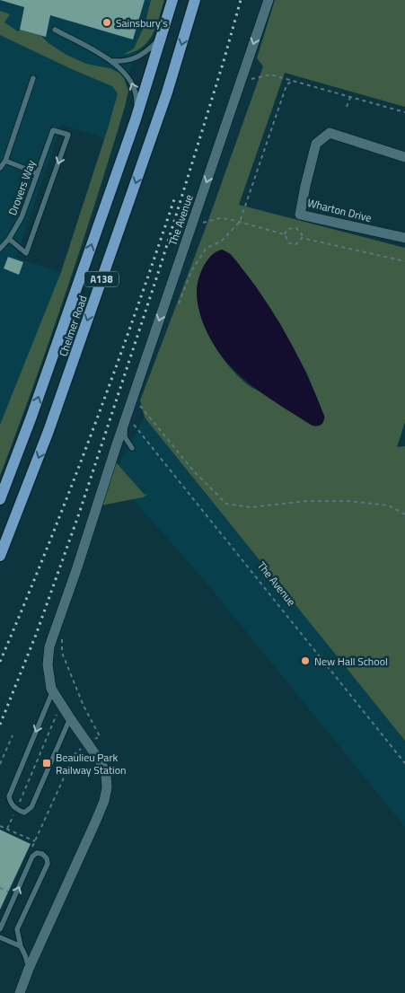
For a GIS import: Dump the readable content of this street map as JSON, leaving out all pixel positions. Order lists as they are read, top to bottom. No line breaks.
{"streets":{"main road":["A138","Chelmer Road"],"street":["Wharton Drive","The Avenue"],"lane":["Drovers Way"]},"one_way":["The Avenue"],"places":{"other":["Sainsbury's","New Hall School"],"transit":["Beaulieu Park Railway Station"]}}
